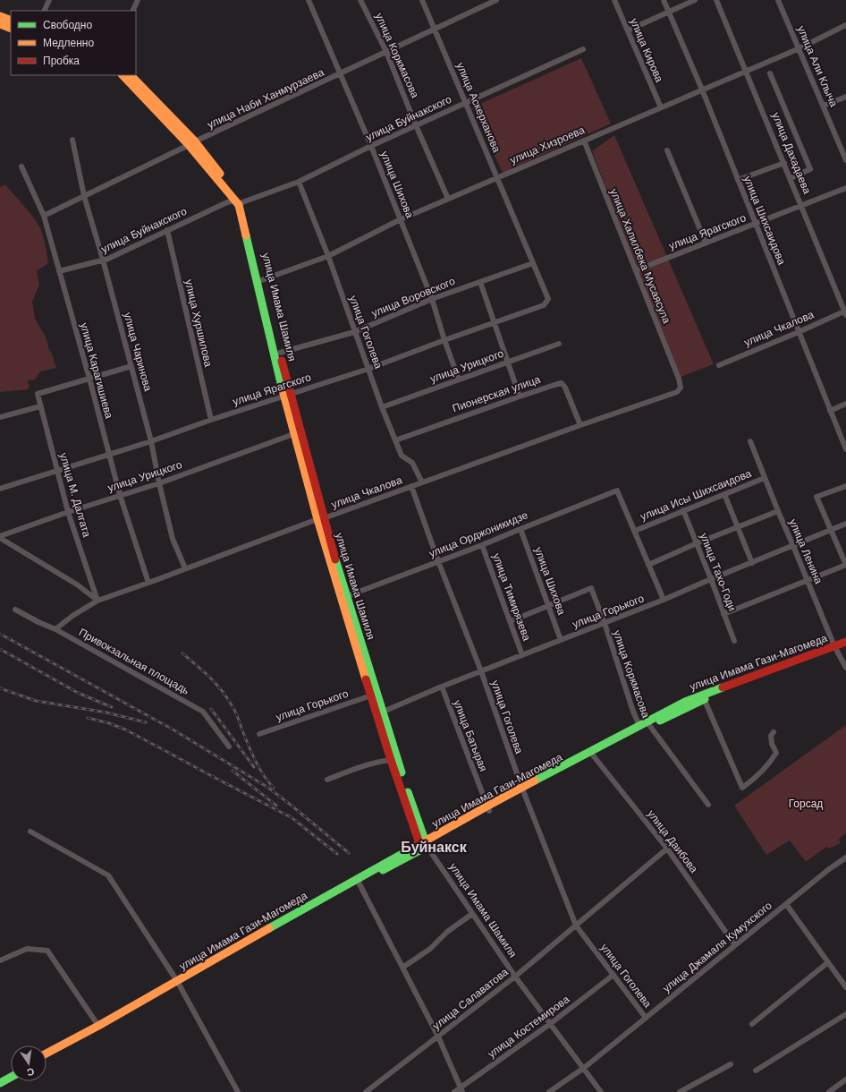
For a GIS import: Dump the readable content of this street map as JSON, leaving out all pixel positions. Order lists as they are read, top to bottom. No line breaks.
{"streets":{"main road":["улица Имама Шамиля","улица Имама Гази-Магомеда"],"street":["улица Кирова","улица Коркмасова","улица Али Клыча","улица Наби Ханмурзаева","улица Аскерханова","улица Буйнакского","улица Хизроева","улица Дахадаева","улица Шихова","улица Шихсаидова","улица Ярагского","улица Халилбека Мусаясула","улица Воровского","улица Хуршилова","улица Чкалова","улица Гоголева","улица Чаринова","улица Урицкого","улица Карагишиева","Пионерская улица","улица М. Далгата","улица Исы Шихсаидова","улица Орджоникидзе","улица Ленина","улица Тахо-Годи","улица Тимирязева","улица Горького","Привокзальная площадь","улица Батырая","улица Даибова","улица Джамаля Кумухского","улица Салаватова","улица Костемирова"]},"crossings":[["улица Кирова","улица Хизроева"],["улица Коркмасова","улица Наби Ханмурзаева"],["улица Коркмасова","улица Буйнакского"],["улица Коркмасова","улица Хизроева"],["улица Коркмасова","улица Шихова"],["улица Коркмасова","улица Горького"],["улица Али Клыча","улица Хизроева"],["улица Наби Ханмурзаева","улица Аскерханова"],["улица Наби Ханмурзаева","улица Шихова"],["улица Наби Ханмурзаева","улица Имама Шамиля"],["улица Наби Ханмурзаева","улица Чаринова"],["улица Наби Ханмурзаева","улица Карагишиева"],["улица Аскерханова","улица Буйнакского"],["улица Аскерханова","улица Хизроева"],["улица Аскерханова","улица Ярагского"],["улица Аскерханова","улица Воровского"],["улица Буйнакского","улица Шихова"],["улица Буйнакского","улица Имама Шамиля"],["улица Буйнакского","улица Хуршилова"],["улица Буйнакского","улица Гоголева"],["улица Буйнакского","улица Чаринова"],["улица Буйнакского","улица Карагишиева"],["улица Хизроева","улица Дахадаева"],["улица Хизроева","улица Шихова"],["улица Хизроева","улица Шихсаидова"],["улица Хизроева","улица Халилбека Мусаясула"],["улица Хизроева","улица Имама Шамиля"],["улица Хизроева","улица Гоголева"],["улица Дахадаева","улица Ярагского"],["улица Дахадаева","улица Чкалова"],["улица Шихова","улица Ярагского"],["улица Шихова","улица Воровского"],["улица Шихова","улица Урицкого"],["улица Шихова","улица Орджоникидзе"],["улица Шихова","улица Горького"],["улица Шихсаидова","улица Ярагского"],["улица Шихсаидова","улица Чкалова"],["улица Ярагского","улица Халилбека Мусаясула"],["улица Ярагского","улица Имама Шамиля"],["улица Ярагского","улица Хуршилова"],["улица Ярагского","улица Гоголева"],["улица Ярагского","улица Чаринова"],["улица Ярагского","улица Карагишиева"],["улица Ярагского","улица М. Далгата"],["улица Халилбека Мусаясула","улица Чкалова"],["улица Воровского","улица Имама Шамиля"],["улица Воровского","улица Гоголева"],["улица Имама Шамиля","улица Чкалова"],["улица Имама Шамиля","улица Урицкого"],["улица Имама Шамиля","улица Орджоникидзе"],["улица Имама Шамиля","улица Горького"],["улица Имама Шамиля","улица Имама Гази-Магомеда"],["улица Имама Шамиля","улица Джамаля Кумухского"],["улица Имама Шамиля","улица Салаватова"],["улица Имама Шамиля","улица Костемирова"],["улица Чкалова","улица Гоголева"],["улица Чкалова","улица Чаринова"],["улица Чкалова","улица Карагишиева"],["улица Чкалова","Пионерская улица"],["улица Чкалова","улица М. Далгата"],["улица Чкалова","Привокзальная площадь"],["улица Гоголева","улица Урицкого"],["улица Гоголева","Пионерская улица"],["улица Гоголева","улица Орджоникидзе"],["улица Гоголева","улица Горького"],["улица Гоголева","улица Имама Гази-Магомеда"],["улица Гоголева","улица Джамаля Кумухского"],["улица Гоголева","улица Салаватова"],["улица Гоголева","улица Костемирова"],["улица Чаринова","улица Урицкого"],["улица Урицкого","улица Карагишиева"],["улица Урицкого","улица М. Далгата"],["улица Карагишиева","улица М. Далгата"],["улица Исы Шихсаидова","улица Орджоникидзе"],["улица Исы Шихсаидова","улица Ленина"],["улица Исы Шихсаидова","улица Тахо-Годи"],["улица Орджоникидзе","улица Тимирязева"],["улица Ленина","улица Горького"],["улица Ленина","улица Имама Гази-Магомеда"],["улица Тахо-Годи","улица Горького"],["улица Тимирязева","улица Горького"],["улица Горького","улица Батырая"],["улица Имама Гази-Магомеда","улица Батырая"],["улица Имама Гази-Магомеда","улица Даибова"],["улица Даибова","улица Джамаля Кумухского"],["улица Даибова","улица Салаватова"]],"districts":["Буйнакск"],"parks":["Горсад"],"legend":["Свободно","Медленно","Пробка"],"north":"bottom"}
